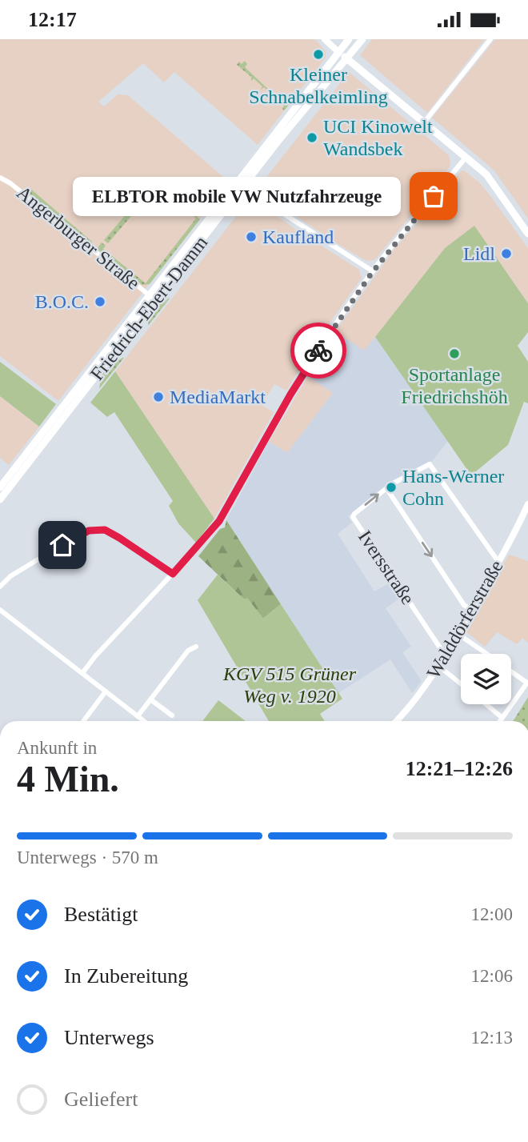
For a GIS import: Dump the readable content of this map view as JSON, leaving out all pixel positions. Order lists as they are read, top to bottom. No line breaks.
{"streets":{"main road":["Friedrich-Ebert-Damm"],"street":["Angerburger Straße","Iversstraße","Walddörferstraße"]},"crossings":[["Angerburger Straße","Friedrich-Ebert-Damm"],["Iversstraße","Walddörferstraße"]],"parks":["KGV 515 Grüner Weg v. 1920"],"places":["Kleiner Schnabelkeimling","UCI Kinowelt Wandsbek","ELBTOR mobile VW Nutzfahrzeuge","Kaufland","Lidl","B.O.C.","Sportanlage Friedrichshöh","MediaMarkt","Hans-Werner Cohn"],"page":{"status":"12:17","bubble":"ELBTOR mobile VW Nutzfahrzeuge","heading":["4 Min.","Ankunft in","12:21–12:26"],"bar":"Unterwegs · 570 m","list":[["Bestätigt","12:00"],["In Zubereitung","12:06"],["Unterwegs","12:13"],"Geliefert"]}}
